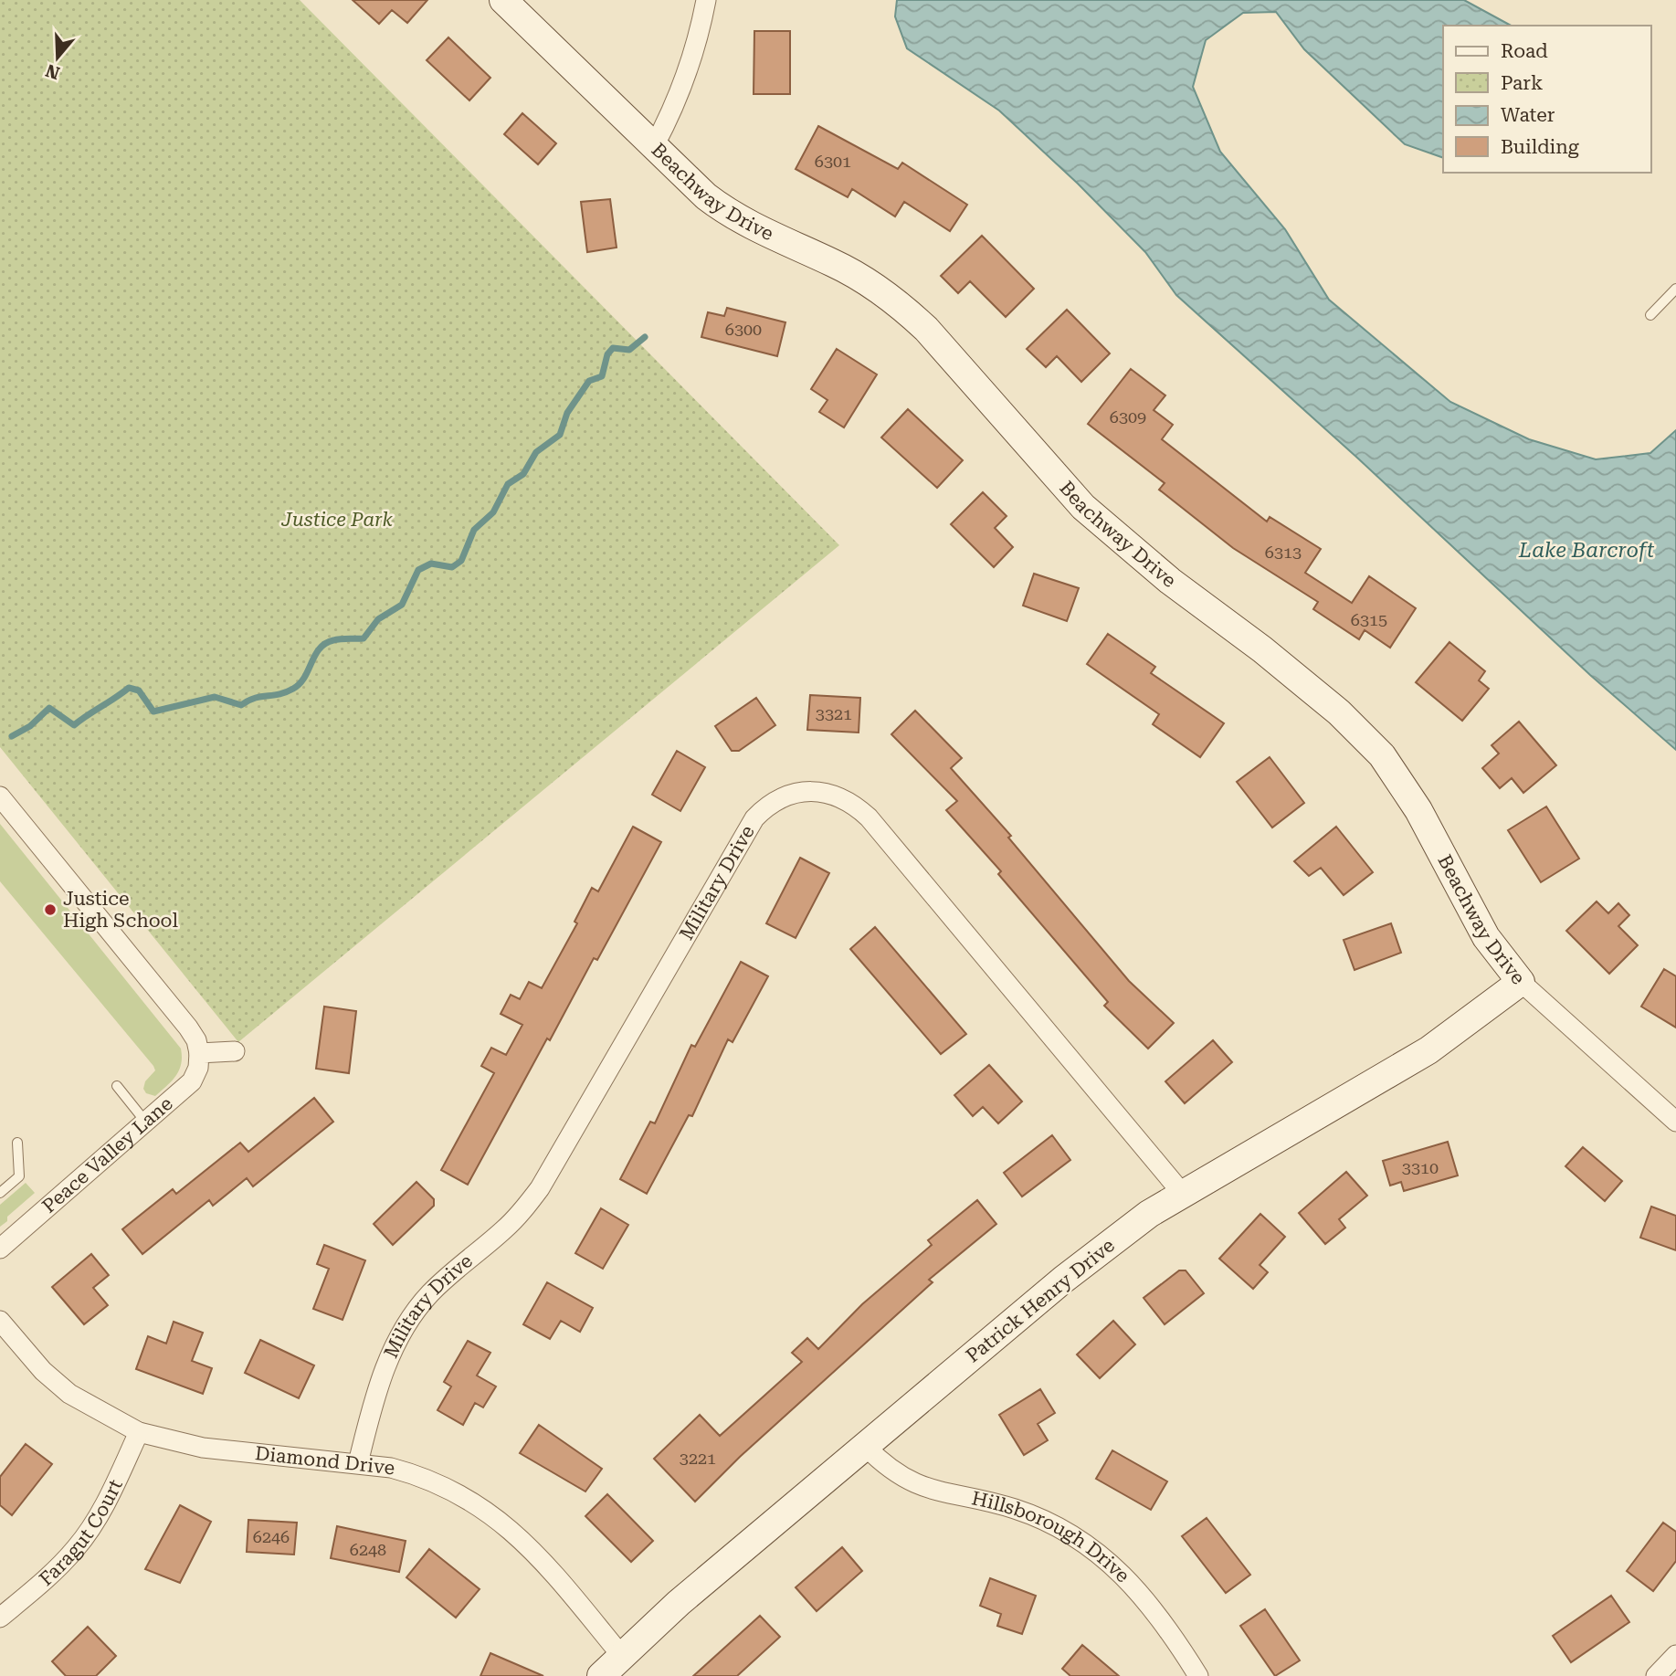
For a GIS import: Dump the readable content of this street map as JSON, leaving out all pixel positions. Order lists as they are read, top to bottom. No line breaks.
{"streets":{"street":["Beachway Drive","Military Drive","Peace Valley Lane","Patrick Henry Drive","Diamond Drive","Faragut Court","Hillsborough Drive"]},"crossings":[["Beachway Drive","Patrick Henry Drive"],["Military Drive","Patrick Henry Drive"],["Military Drive","Diamond Drive"],["Patrick Henry Drive","Diamond Drive"],["Patrick Henry Drive","Hillsborough Drive"],["Diamond Drive","Faragut Court"]],"water":["Lake Barcroft"],"parks":["Justice Park"],"places":["Justice High School"],"house_numbers":["6301","6300","6309","6313","6315","3321","3310","3221","6246","6248"],"legend":["Road","Park","Water","Building"],"north":"bottom"}
